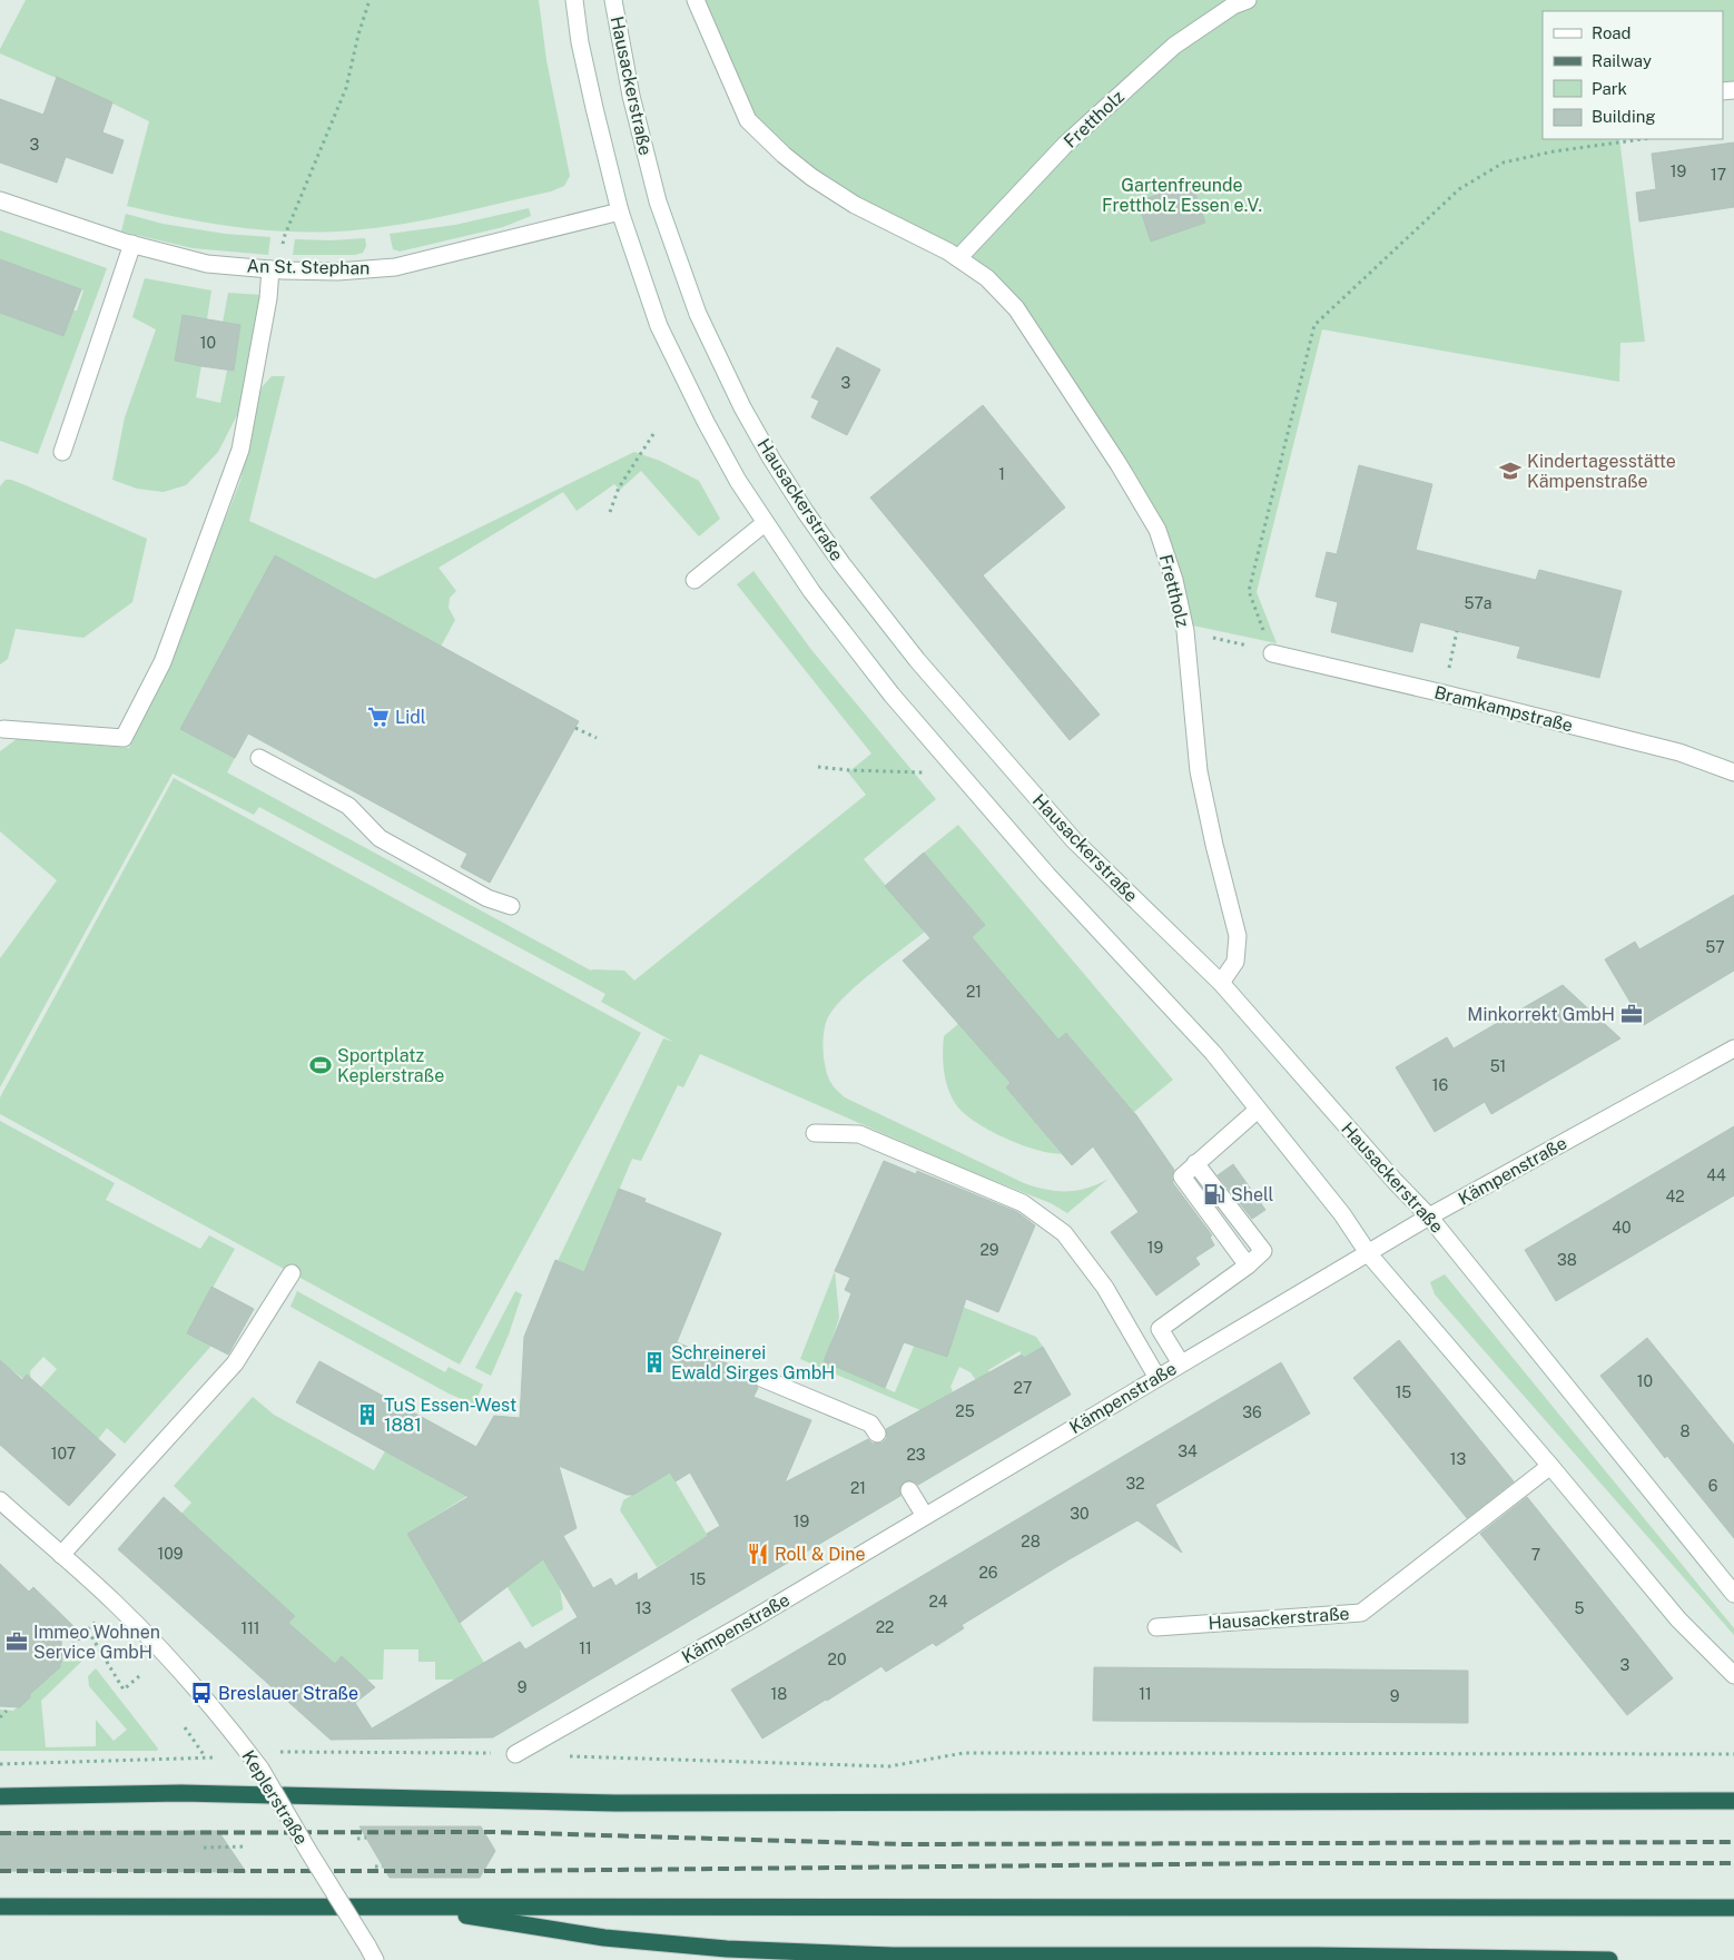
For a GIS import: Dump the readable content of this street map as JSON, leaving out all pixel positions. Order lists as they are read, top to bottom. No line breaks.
{"streets":{"street":["Hausackerstraße","Frettholz","An St. Stephan","Bramkampstraße","Kämpenstraße","Keplerstraße"]},"crossings":[["Hausackerstraße","Frettholz"],["Hausackerstraße","Kämpenstraße"]],"parks":["Gartenfreunde Frettholz Essen e.V."],"places":{"school or university":["Kindertagesstätte Kämpenstraße"],"supermarket":["Lidl"],"office":["Minkorrekt GmbH","Immeo Wohnen Service GmbH"],"sports":["Sportplatz Keplerstraße"],"fuel station":["Shell"],"building":["Schreinerei Ewald Sirges GmbH","TuS Essen-West 1881"],"restaurant":["Roll & Dine"],"bus stop":["Breslauer Straße"]},"house_numbers":["3","19","17","10","3","1","57a","57","21","51","16","44","42","40","19","29","38","10","27","15","25","36","8","34","107","23","13","32","6","21","30","19","28","109","7","26","15","24","13","5","22","111","11","20","3","9","18","11","9"],"legend":["Road","Railway","Park","Building"]}
